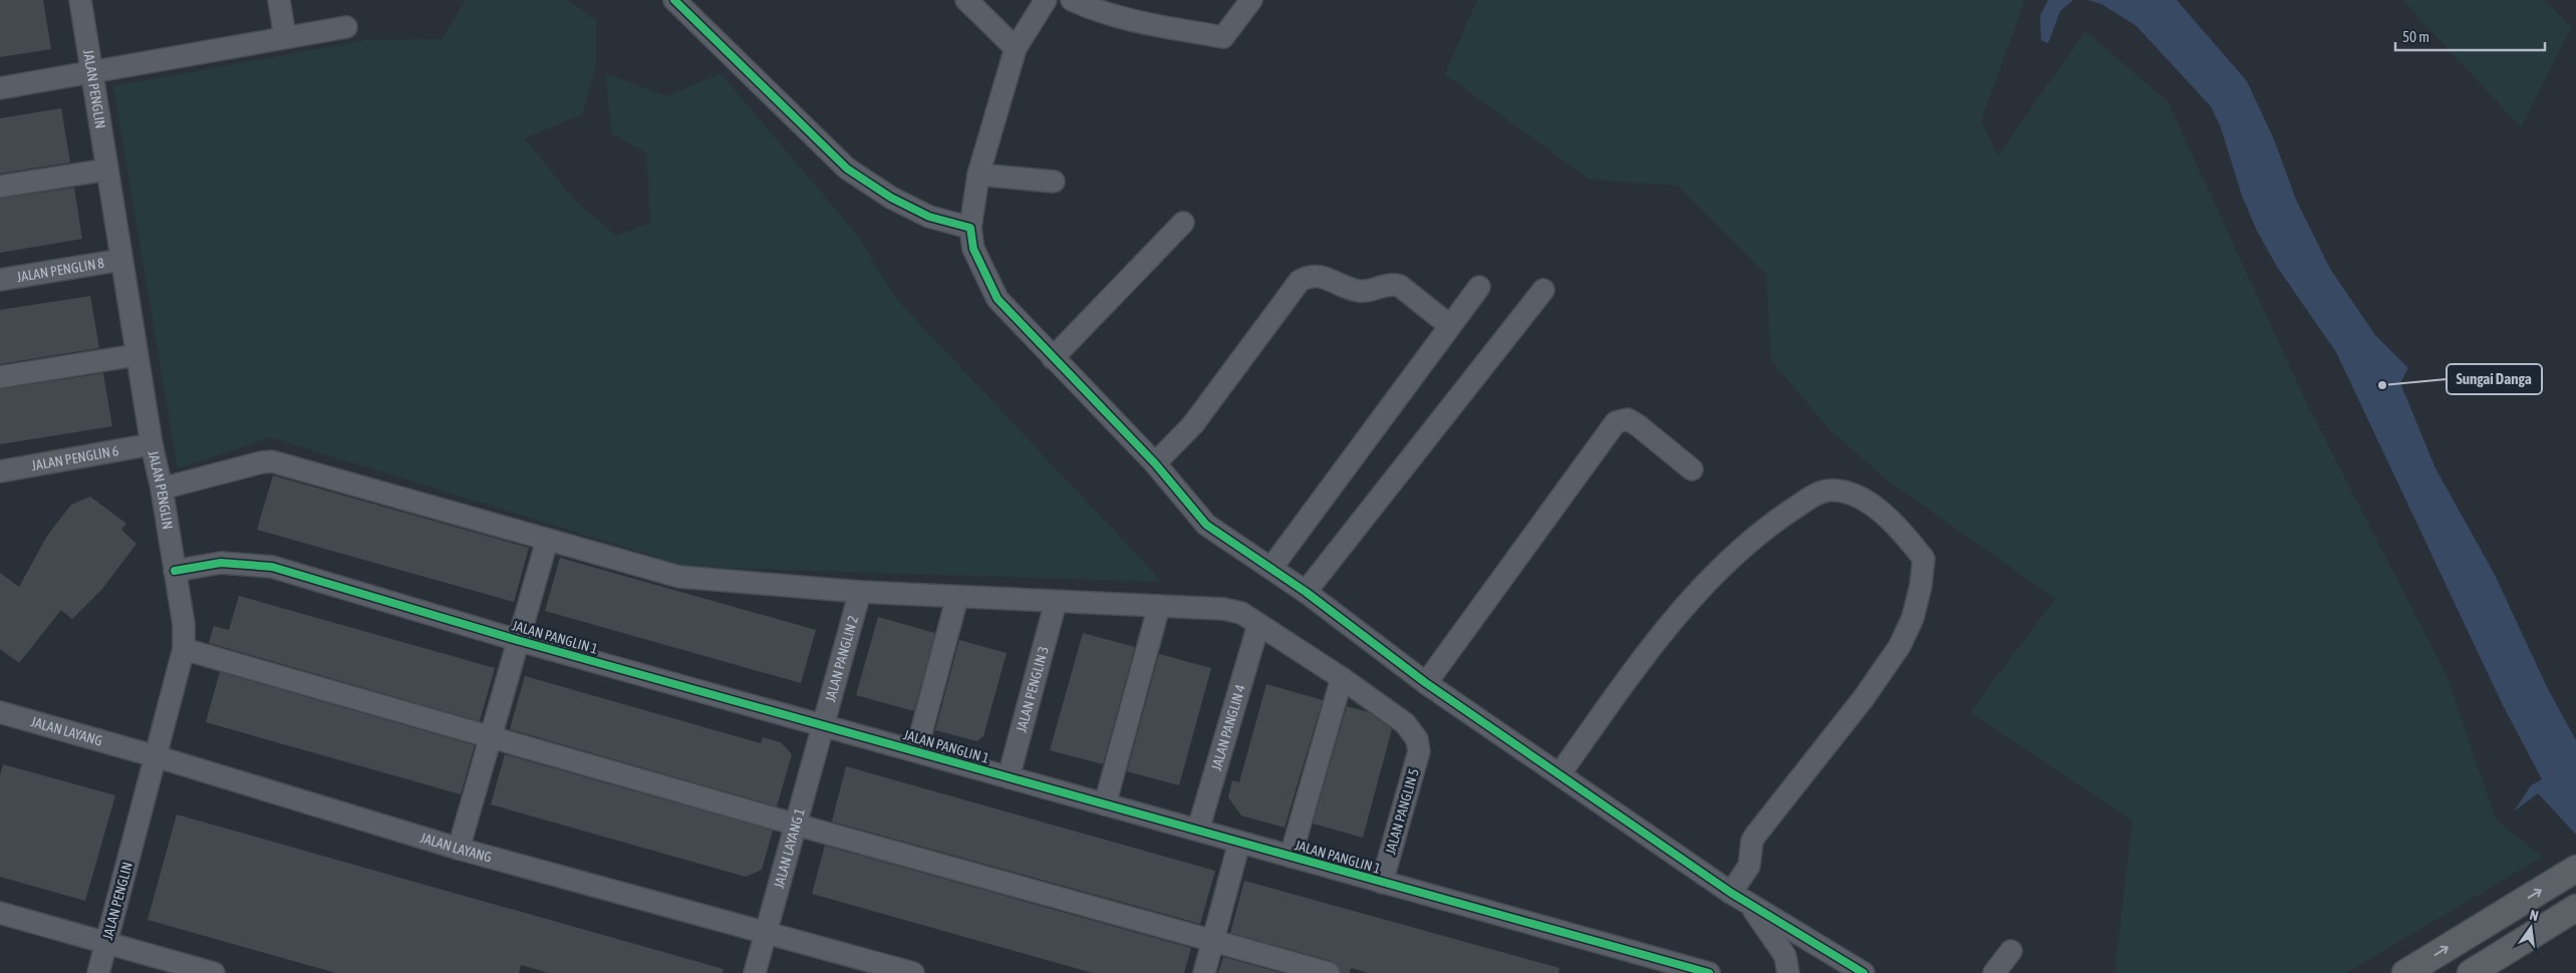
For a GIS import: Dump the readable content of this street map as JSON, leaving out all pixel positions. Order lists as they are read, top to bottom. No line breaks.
{"streets":{"street":["JALAN PENGLIN","JALAN PENGLIN 8","JALAN PENGLIN 6","JALAN PANGLIN 1","JALAN PANGLIN 2","JALAN PENGLIN 3","JALAN PANGLIN 4","JALAN LAYANG","JALAN PANGLIN 5","JALAN LAYANG 1"]},"crossings":[["JALAN PENGLIN","JALAN PENGLIN 8"],["JALAN PENGLIN","JALAN PENGLIN 6"],["JALAN PENGLIN","JALAN PANGLIN 1"],["JALAN PENGLIN","JALAN LAYANG"],["JALAN PANGLIN 1","JALAN PANGLIN 2"],["JALAN PANGLIN 1","JALAN PENGLIN 3"],["JALAN PANGLIN 1","JALAN PANGLIN 4"],["JALAN PANGLIN 1","JALAN PANGLIN 5"],["JALAN PANGLIN 1","JALAN LAYANG 1"],["JALAN PANGLIN 2","JALAN LAYANG 1"],["JALAN LAYANG","JALAN LAYANG 1"]],"places":["Sungai Danga"],"scale_bar":"50 m","north":"top"}
